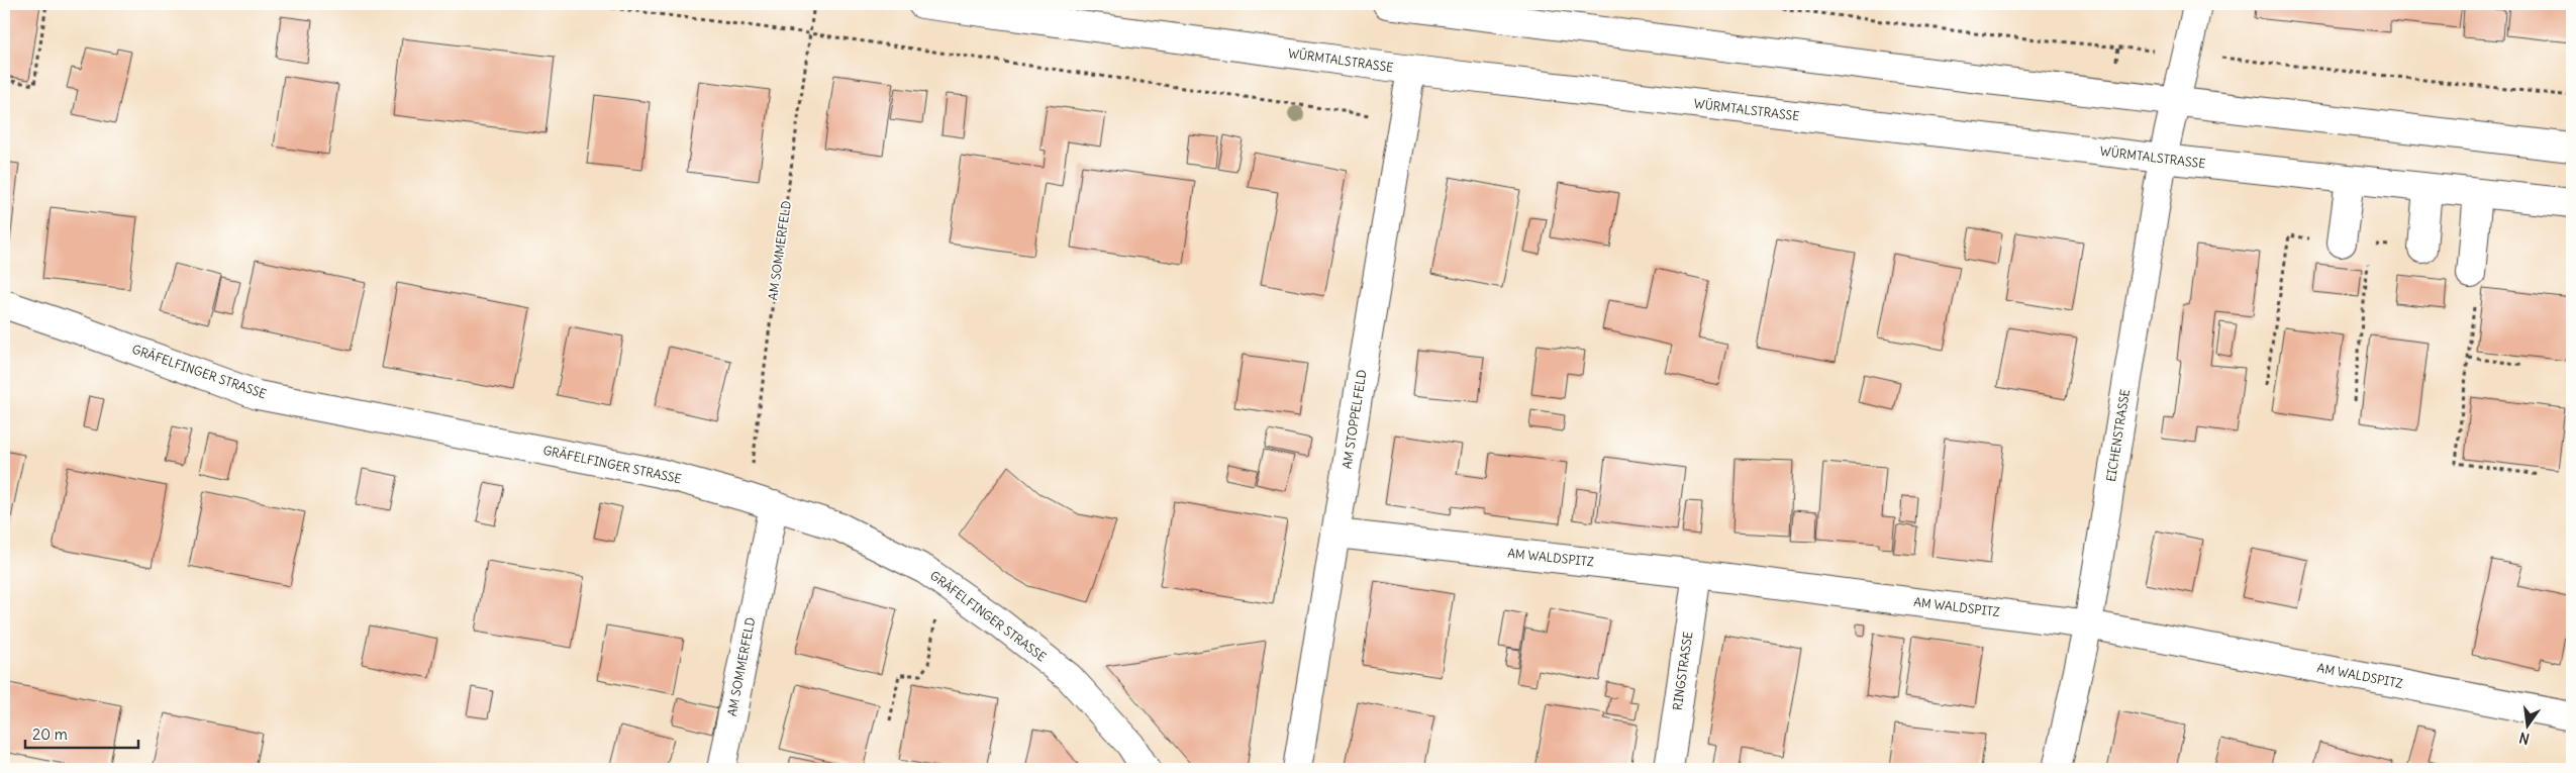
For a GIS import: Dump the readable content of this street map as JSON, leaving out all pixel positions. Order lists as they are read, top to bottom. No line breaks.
{"streets":{"street":["WÜRMTALSTRASSE","AM SOMMERFELD","GRÄFELFINGER STRASSE","AM STOPPELFELD","EICHENSTRASSE","AM WALDSPITZ","RINGSTRASSE"]},"crossings":[["WÜRMTALSTRASSE","AM STOPPELFELD"],["WÜRMTALSTRASSE","EICHENSTRASSE"],["AM SOMMERFELD","GRÄFELFINGER STRASSE"],["AM STOPPELFELD","AM WALDSPITZ"],["EICHENSTRASSE","AM WALDSPITZ"],["AM WALDSPITZ","RINGSTRASSE"]],"scale_bar":"20 m","north":"bottom"}
